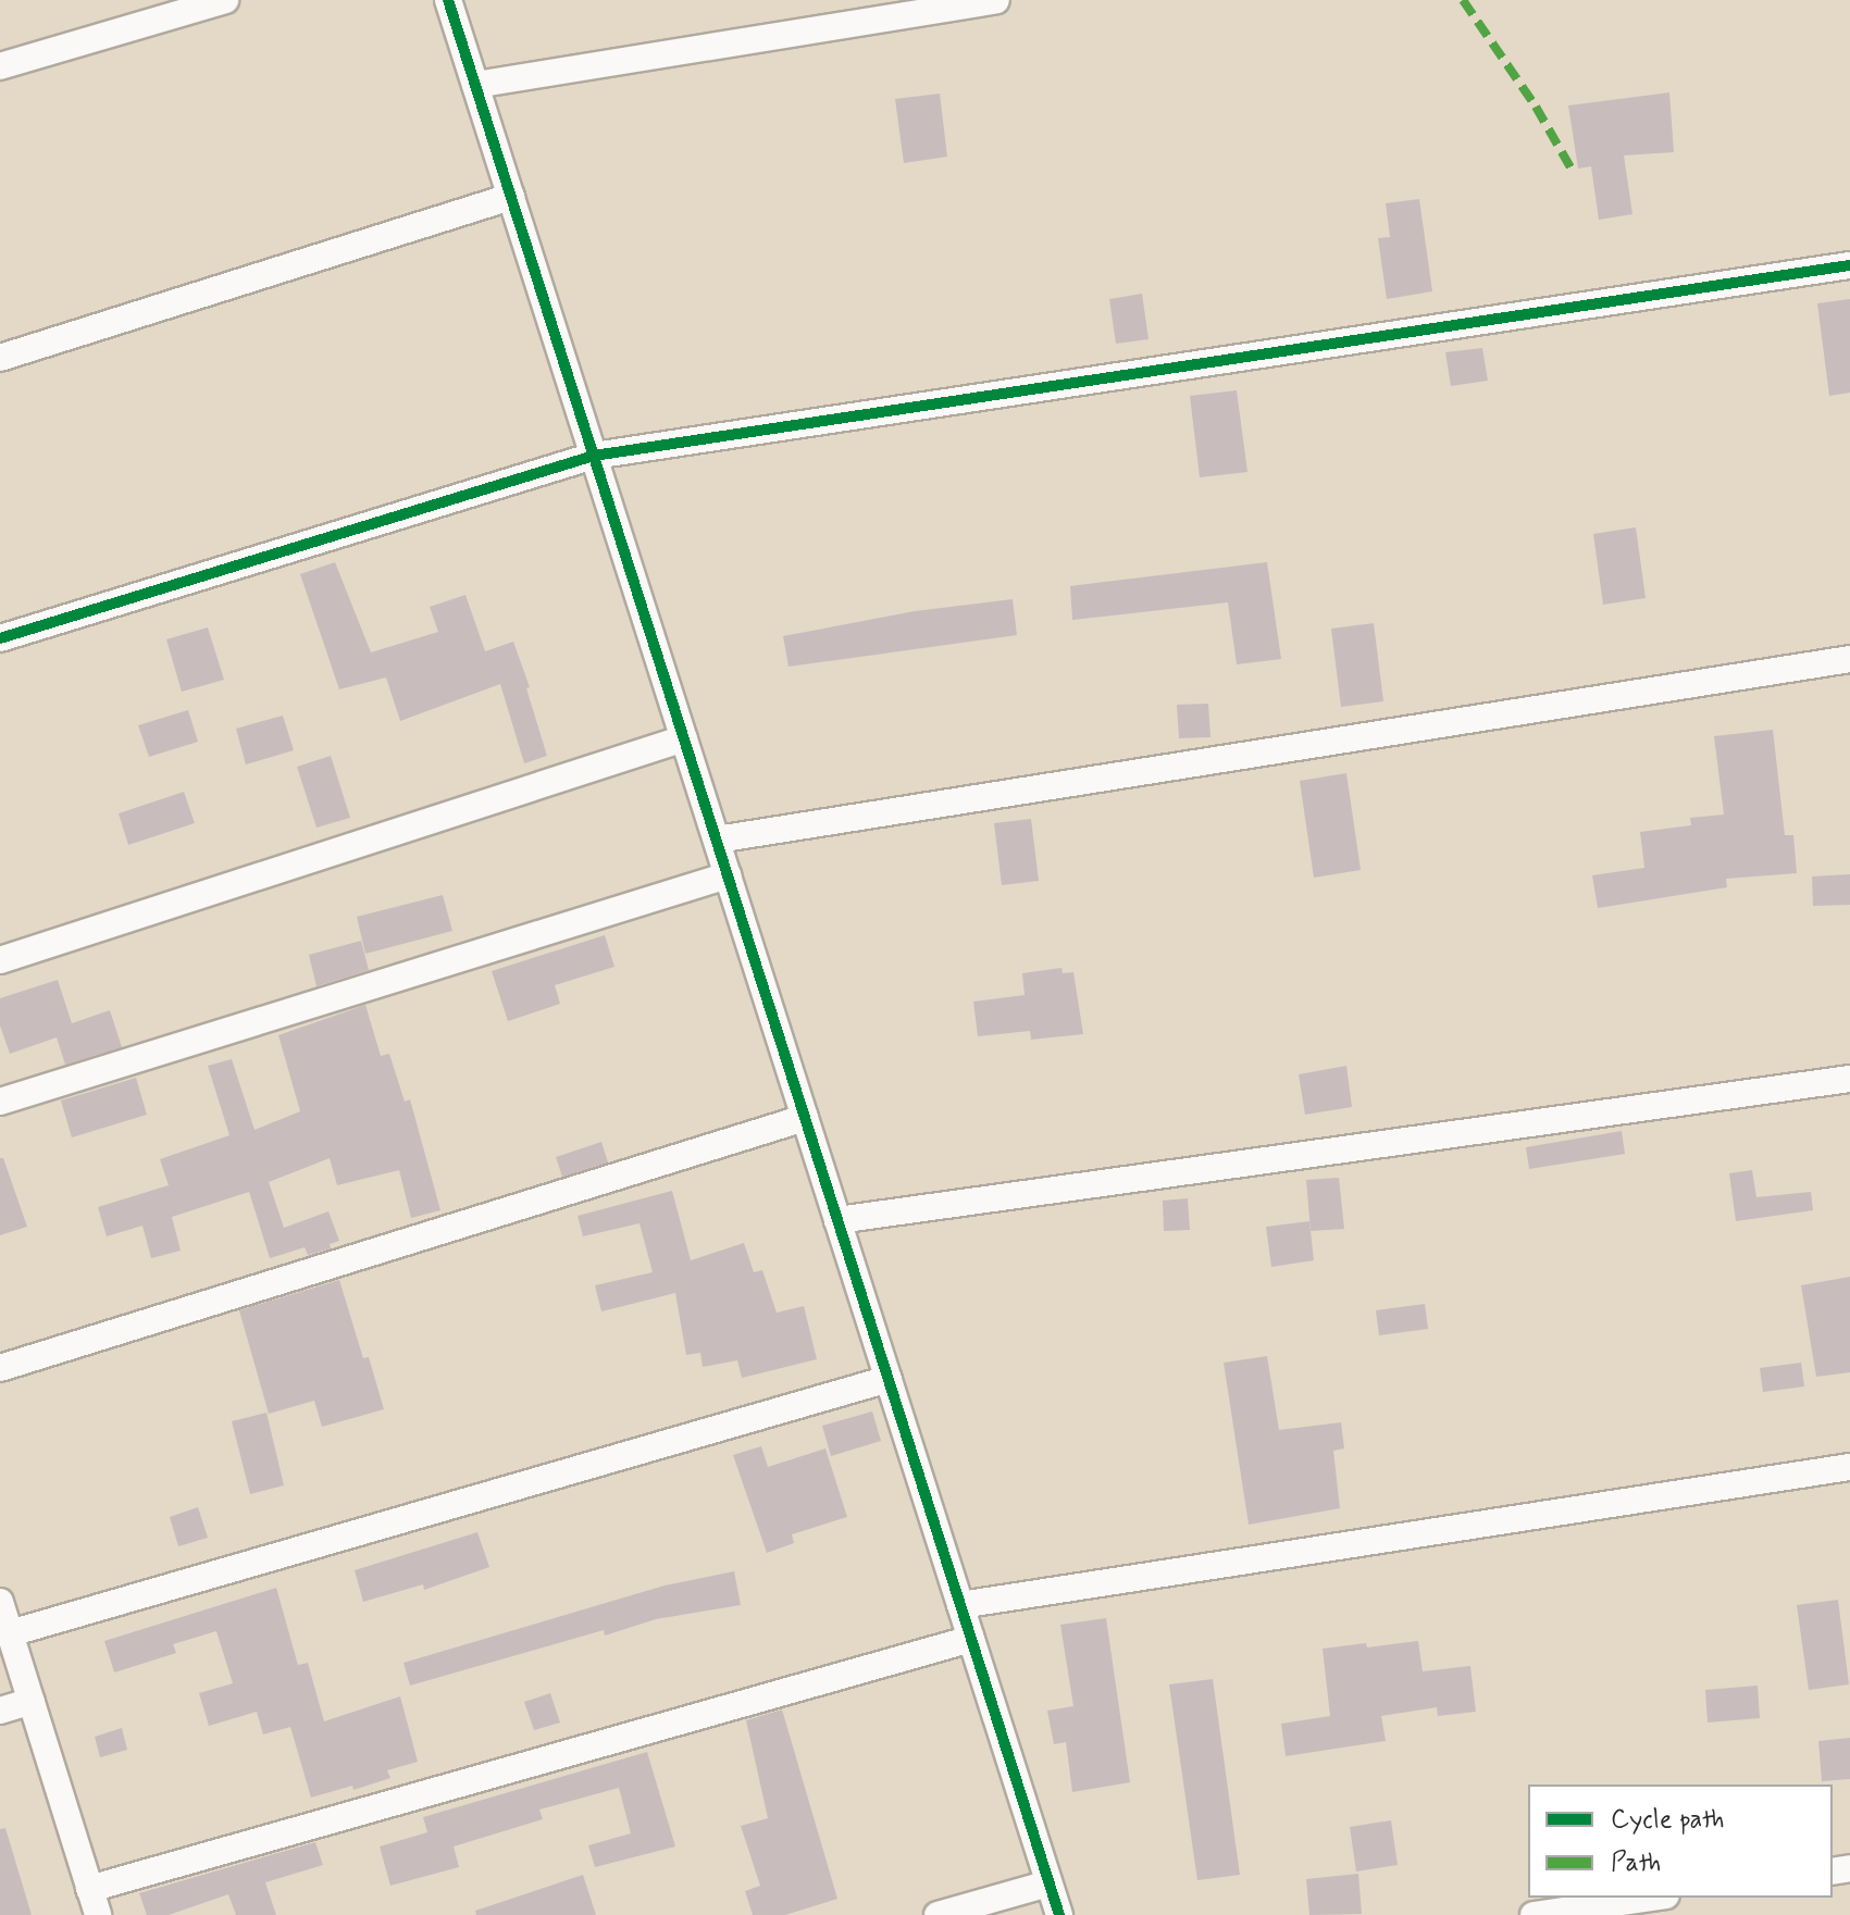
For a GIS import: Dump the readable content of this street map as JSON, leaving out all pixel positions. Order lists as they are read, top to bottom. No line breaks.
{"legend":["Cycle path","Path"]}
